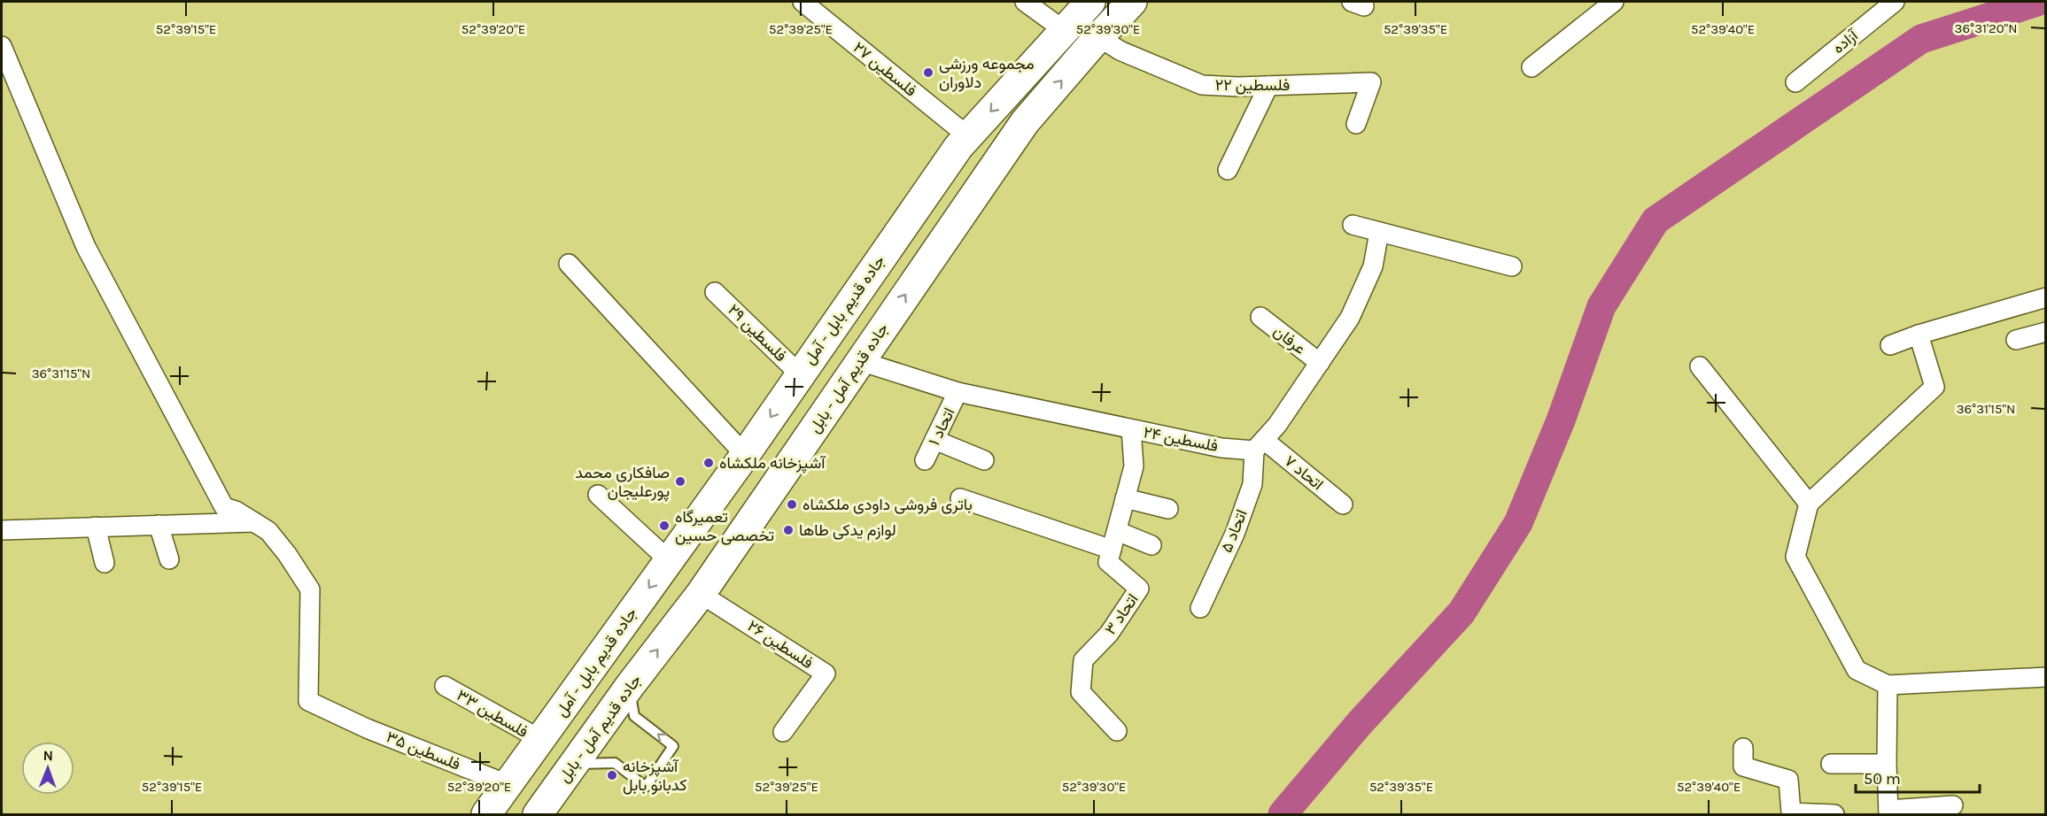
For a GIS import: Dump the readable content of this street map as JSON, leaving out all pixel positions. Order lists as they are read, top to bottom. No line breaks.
{"streets":{"main road":["جاده قدیم بابل - آمل","جاده قدیم آمل - بابل"],"street":["آزاده","فلسطین ۲۷","فلسطین ۲۲","فلسطین ۲۹","عرفان","اتحاد ۱","فلسطین ۲۴","اتحاد ۷","اتحاد ۵","اتحاد ۳","فلسطين ٢۶","فلسطین ۳۳","فلسطین ۳۵"]},"crossings":[["فلسطین ۲۷","جاده قدیم بابل - آمل"],["فلسطین ۲۲","جاده قدیم آمل - بابل"],["جاده قدیم بابل - آمل","فلسطین ۲۹"],["جاده قدیم بابل - آمل","فلسطین ۳۳"],["جاده قدیم بابل - آمل","فلسطین ۳۵"],["جاده قدیم آمل - بابل","فلسطین ۲۴"],["جاده قدیم آمل - بابل","فلسطين ٢۶"],["اتحاد ۱","فلسطین ۲۴"],["فلسطین ۲۴","اتحاد ۷"],["فلسطین ۲۴","اتحاد ۵"],["اتحاد ۷","اتحاد ۵"]],"one_way":["جاده قدیم بابل - آمل","جاده قدیم آمل - بابل"],"places":["مجموعه ورزشی دلاوران","آشپزخانه ملکشاه","صافکاری محمد پورعلیجان","باتری فروشی داودی ملکشاه","تعمیرگاه تخصصی حسین","لوازم یدکی طاها","آشپزخانه کدبانو بابل"],"scale_bar":"50 m","north":"top","coordinates":["36°31'20\"N","52°39'15\"E","52°39'20\"E","52°39'25\"E","52°39'30\"E","52°39'35\"E","52°39'40\"E","36°31'15\"N"]}
